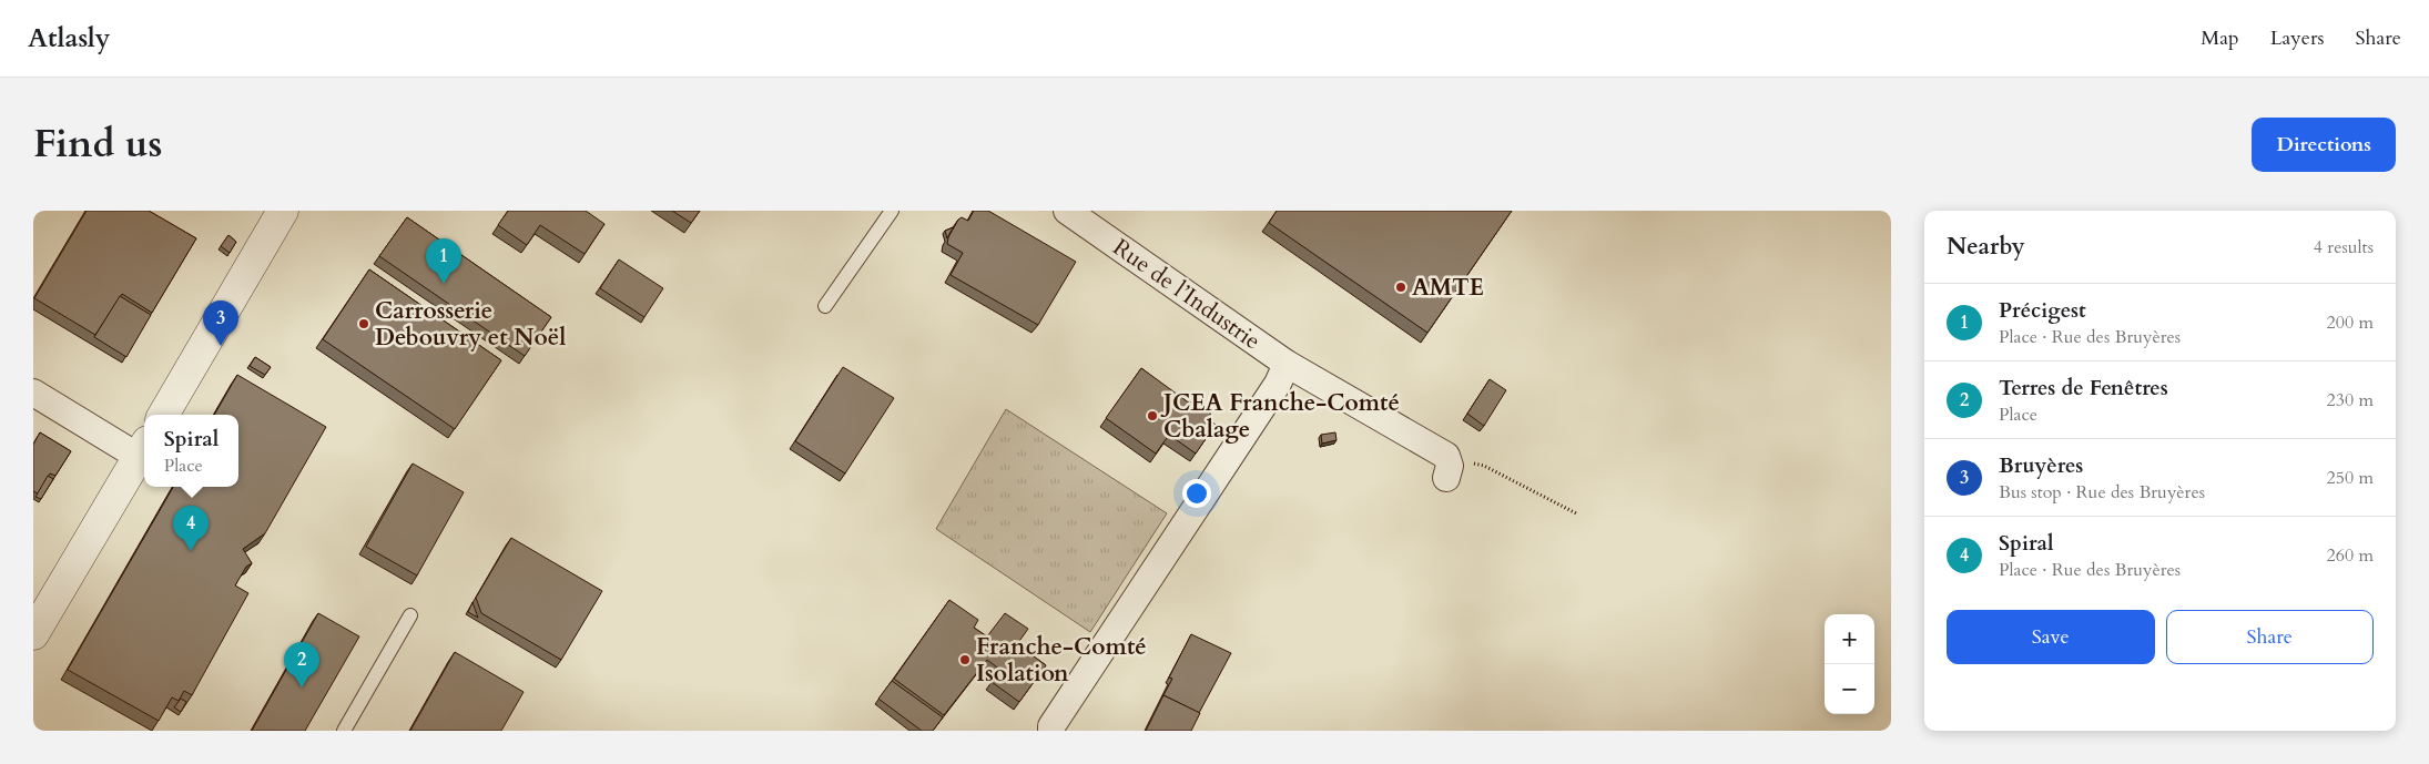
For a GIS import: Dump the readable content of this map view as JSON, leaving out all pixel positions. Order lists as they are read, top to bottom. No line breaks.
{"streets":{"street":["Rue de l’Industrie"]},"places":["AMTE","Carrosserie Debouvry et Noël","JCEA Franche-Comté Cbalage","Franche-Comté Isolation"],"page":{"header":"Atlasly","nav":["Map","Layers","Share"],"title":"Find us","buttons":["Directions",["Save","Share"]],"heading":["Nearby","4 results"],"pins":["1","3","4","2"],"list":[{"mark":"1","name":"Précigest","note":"Place · Rue des Bruyères","value":"200 m"},{"mark":"2","name":"Terres de Fenêtres","note":"Place","value":"230 m"},{"mark":"3","name":"Bruyères","note":"Bus stop · Rue des Bruyères","value":"250 m"},{"mark":"4","name":"Spiral","note":"Place · Rue des Bruyères","value":"260 m"}],"popup":["Spiral","Place"],"map_buttons":["+","−"]}}
